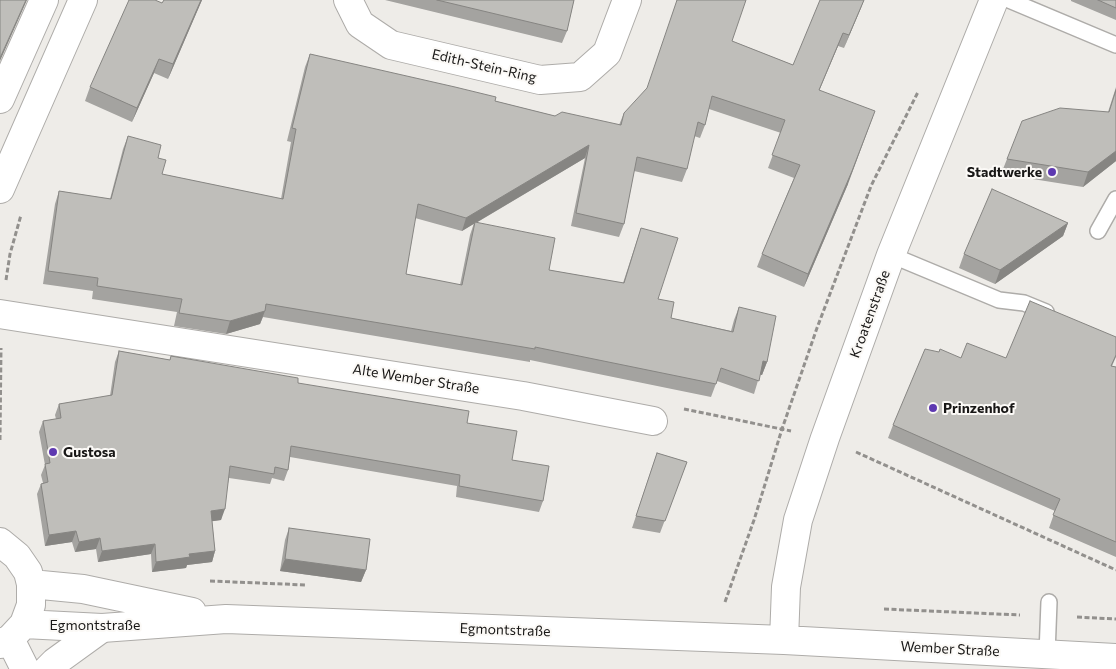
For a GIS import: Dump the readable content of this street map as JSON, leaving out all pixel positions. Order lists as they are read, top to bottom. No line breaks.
{"streets":{"street":["Edith-Stein-Ring","Kroatenstraße","Alte Wember Straße","Egmontstraße","Wember Straße"]},"crossings":[["Kroatenstraße","Egmontstraße"],["Kroatenstraße","Wember Straße"],["Egmontstraße","Wember Straße"]],"places":["Stadtwerke","Prinzenhof","Gustosa"]}
